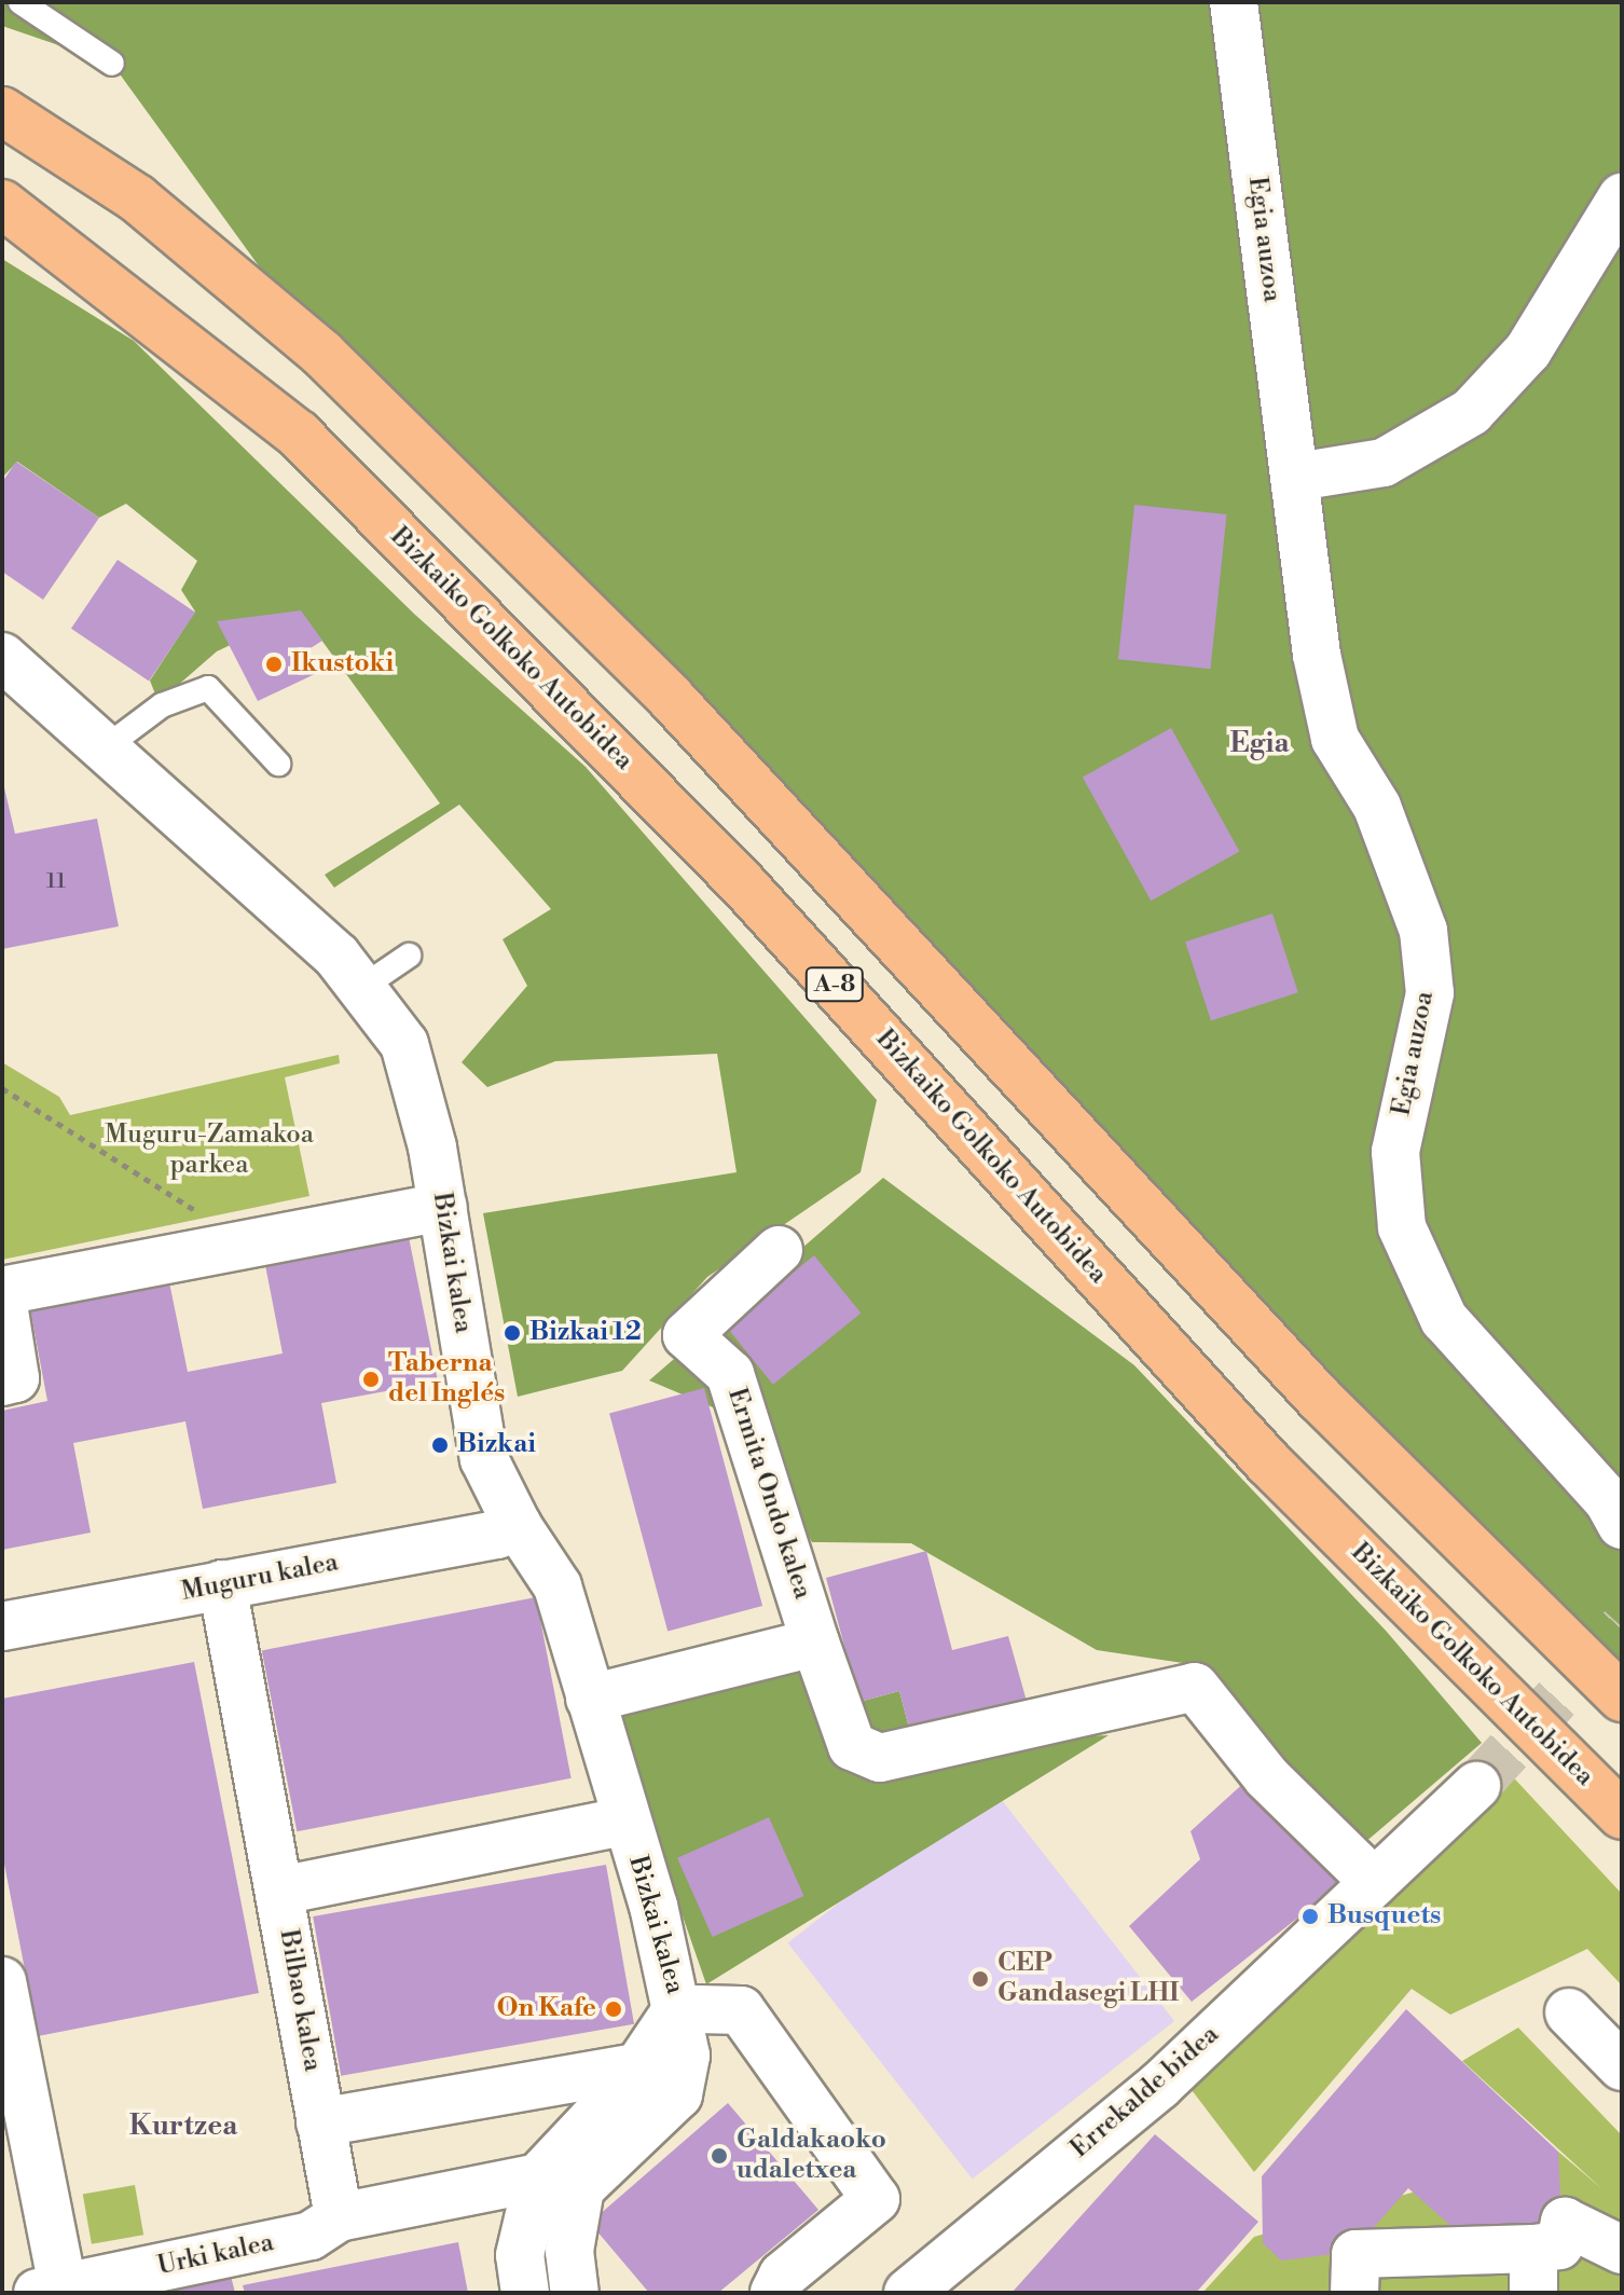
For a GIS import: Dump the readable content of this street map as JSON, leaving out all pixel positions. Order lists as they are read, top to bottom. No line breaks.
{"streets":{"highway":["Bizkaiko Golkoko Autobidea","A-8"],"street":["Egia auzoa","Bizkai kalea","Ermita Ondo kalea","Muguru kalea","Bilbao kalea","Errekalde bidea","Urki kalea"]},"crossings":[["Bizkai kalea","Muguru kalea"],["Ermita Ondo kalea","Errekalde bidea"],["Muguru kalea","Bilbao kalea"],["Bilbao kalea","Urki kalea"]],"districts":["Egia","Kurtzea"],"parks":["Muguru-Zamakoa parkea"],"places":["Ikustoki","Bizkai 12","Taberna del Inglés","Bizkai","Busquets","CEP Gandasegi LHI","On Kafe","Galdakaoko udaletxea"],"house_numbers":["11"]}
